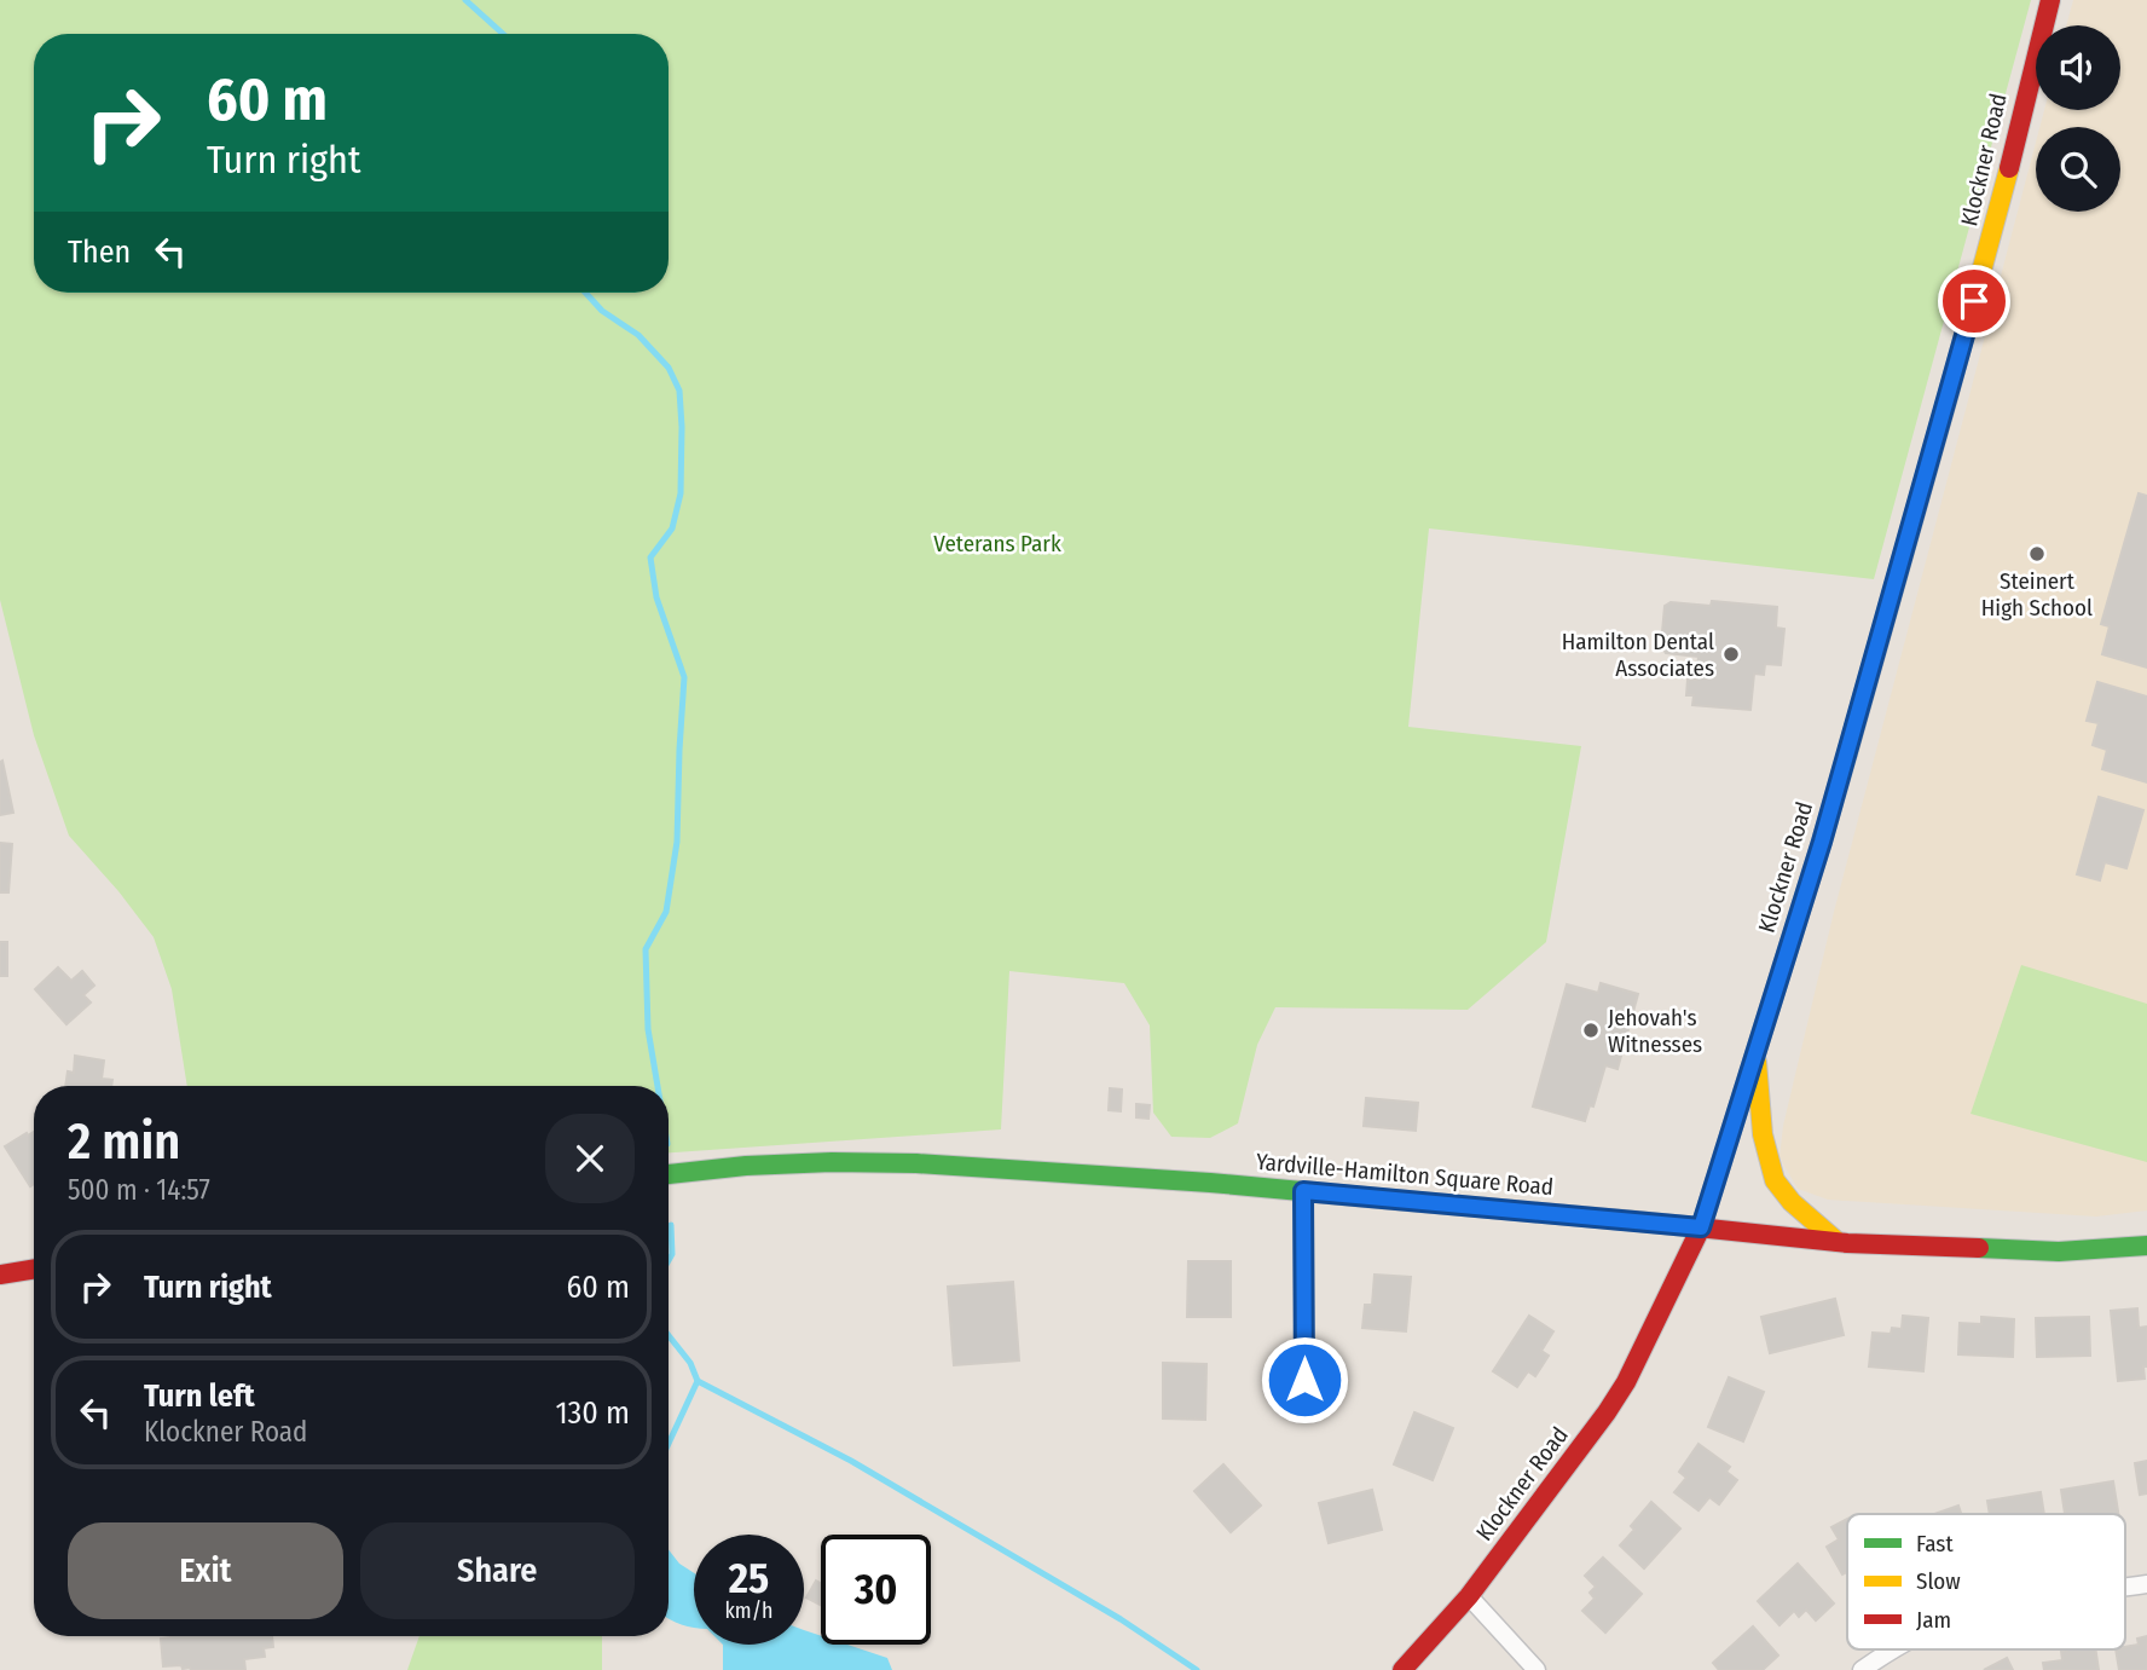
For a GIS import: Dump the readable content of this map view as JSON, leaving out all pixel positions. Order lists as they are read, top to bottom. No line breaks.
{"streets":{"main road":["Klockner Road","Yardville-Hamilton Square Road"]},"crossings":[["Klockner Road","Yardville-Hamilton Square Road"]],"parks":["Veterans Park"],"places":["Steinert High School","Hamilton Dental Associates","Jehovah's Witnesses"],"legend":["Fast","Slow","Jam"],"page":{"turn":["60 m","Turn right"],"then":"Then","heading":["2 min","500 m · 14:57"],"list":[{"name":"Turn right","value":"60 m"},{"name":"Turn left","note":"Klockner Road","value":"130 m"}],"buttons":["Exit","Share"],"speed":"25 km/h","limit":"30"}}
